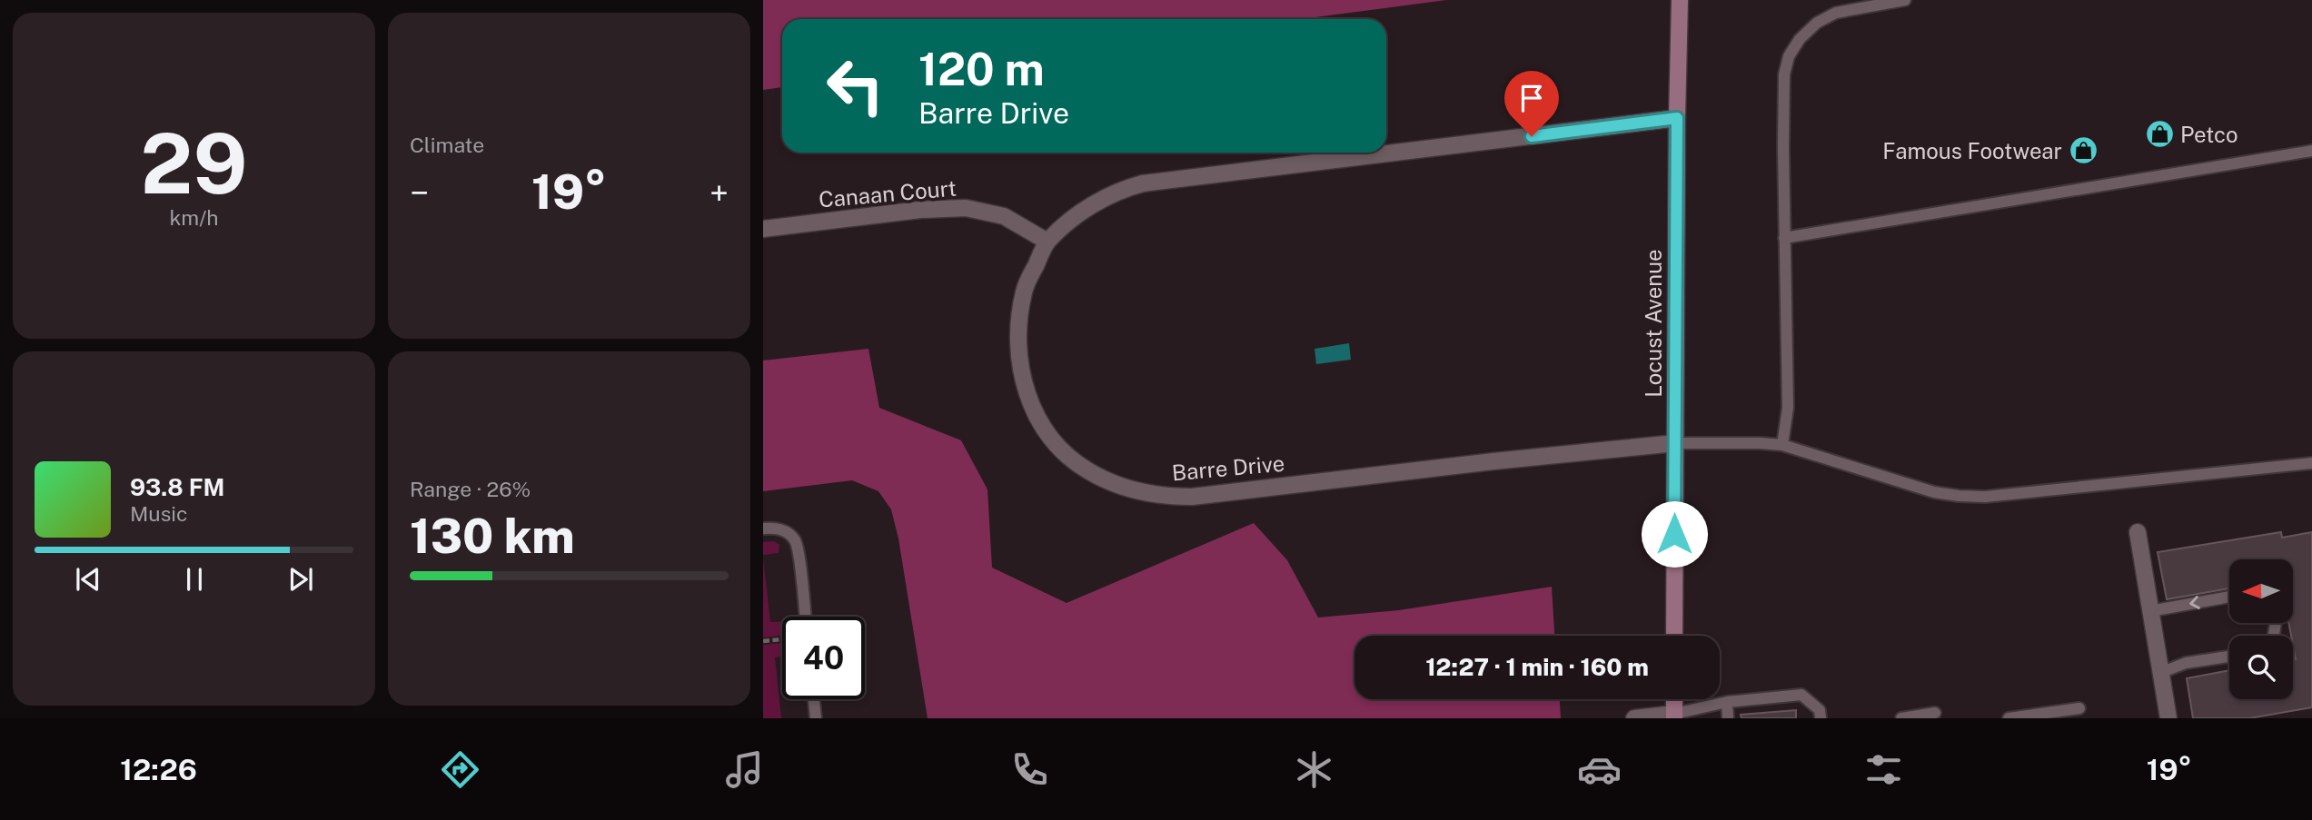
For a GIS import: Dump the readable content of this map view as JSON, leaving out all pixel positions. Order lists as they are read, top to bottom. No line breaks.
{"streets":{"street":["Canaan Court","Locust Avenue","Barre Drive"]},"crossings":[["Canaan Court","Barre Drive"],["Locust Avenue","Barre Drive"]],"places":{"shop":["Petco","Famous Footwear"]},"north":"left","page":{"tile":[["29","km/h"],"Climate",["Range · 26%","130 km"]],"turn":["120 m","Barre Drive"],"heat":["−","19°","+"],"song":["93.8 FM","Music"],"limit":"40","trip":"12:27 · 1 min · 160 m","tabs":["12:26","19°"]}}
